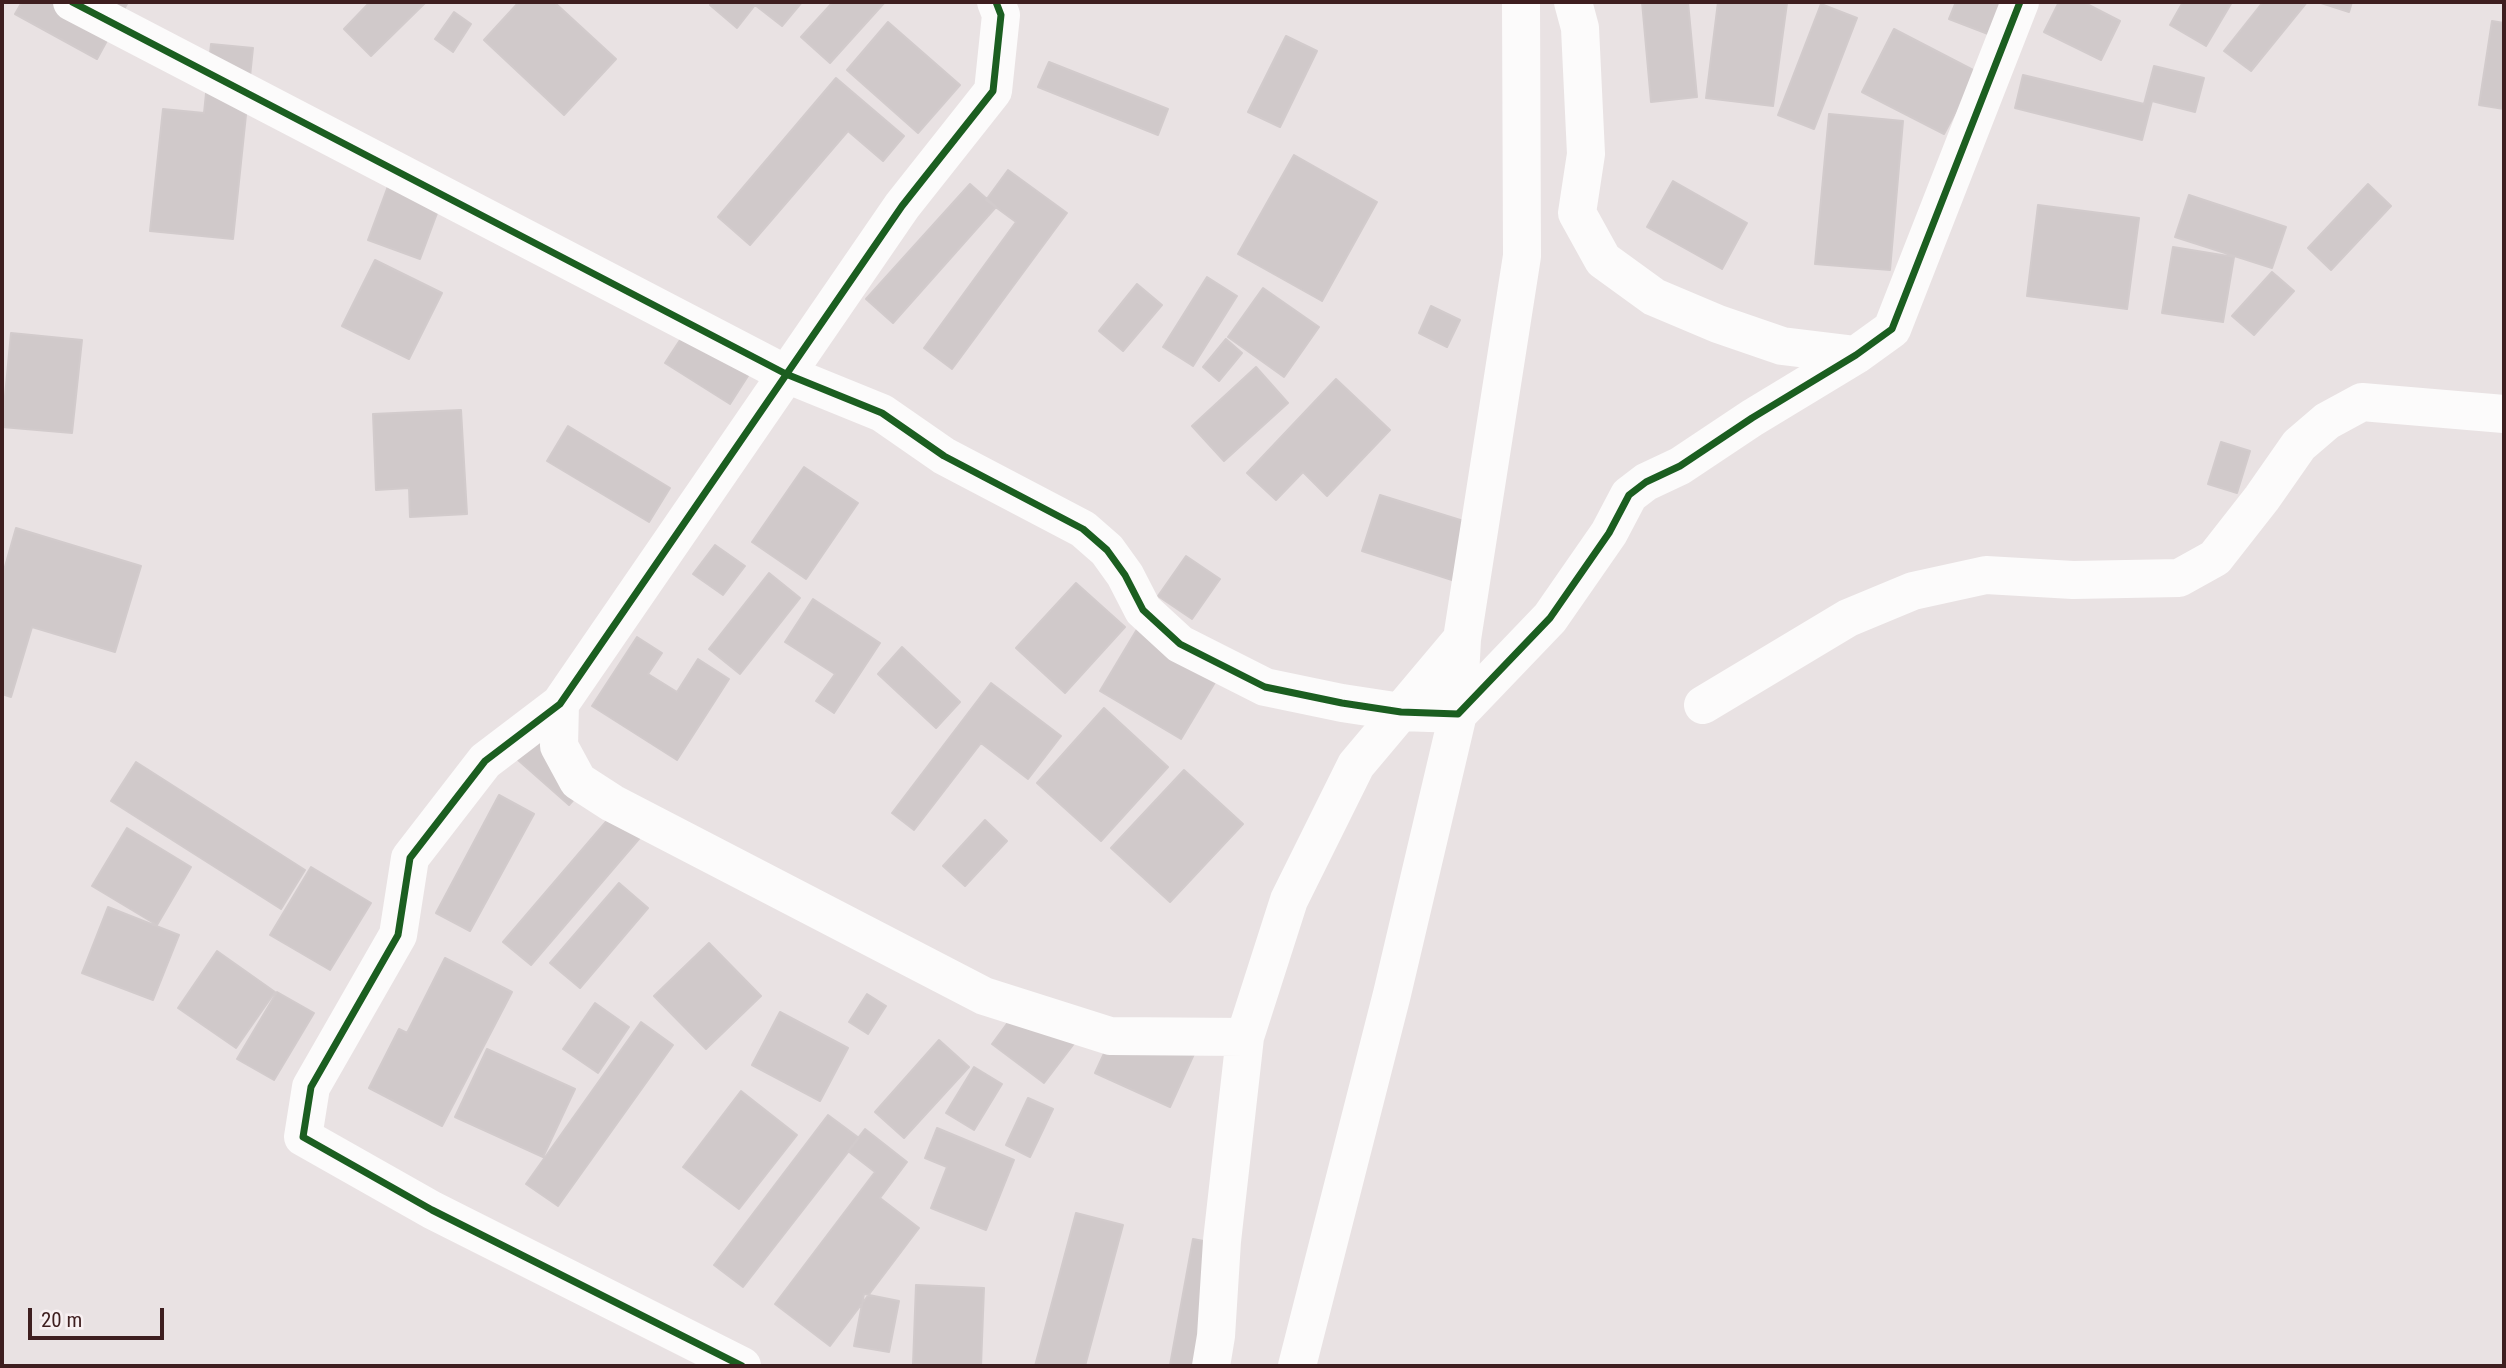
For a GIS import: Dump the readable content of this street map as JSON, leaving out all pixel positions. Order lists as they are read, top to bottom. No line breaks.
{"scale_bar":"20 m"}
